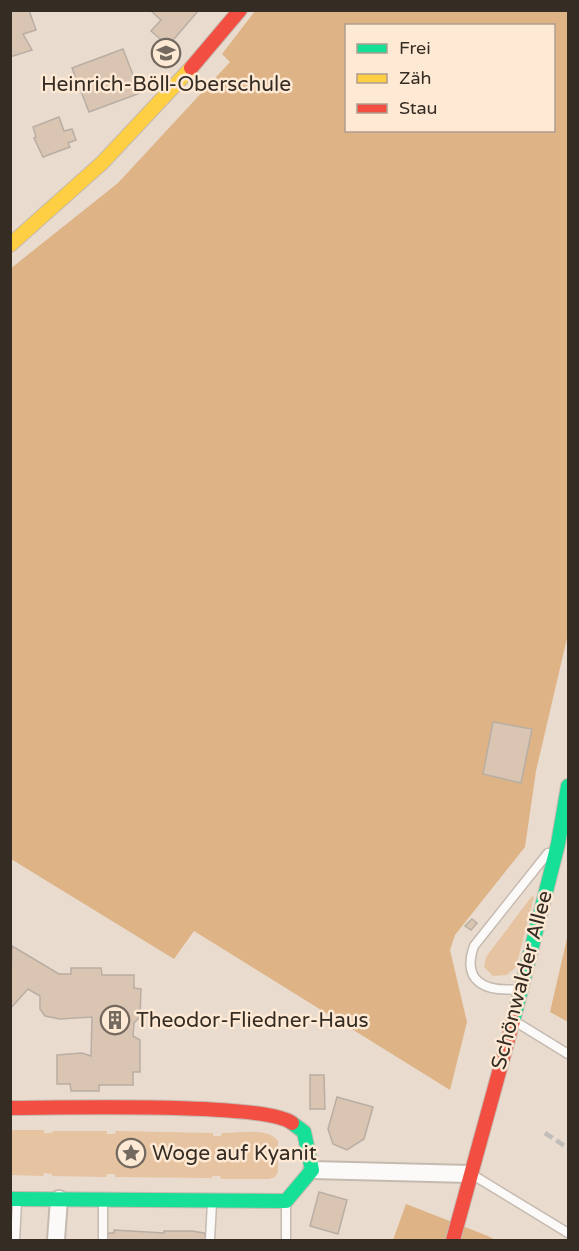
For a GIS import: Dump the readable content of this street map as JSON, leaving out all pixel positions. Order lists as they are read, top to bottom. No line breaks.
{"streets":{"street":["Schönwalder Allee"]},"places":{"school or university":["Heinrich-Böll-Oberschule"],"building":["Theodor-Fliedner-Haus"],"place":["Woge auf Kyanit"]},"legend":["Frei","Zäh","Stau"]}
